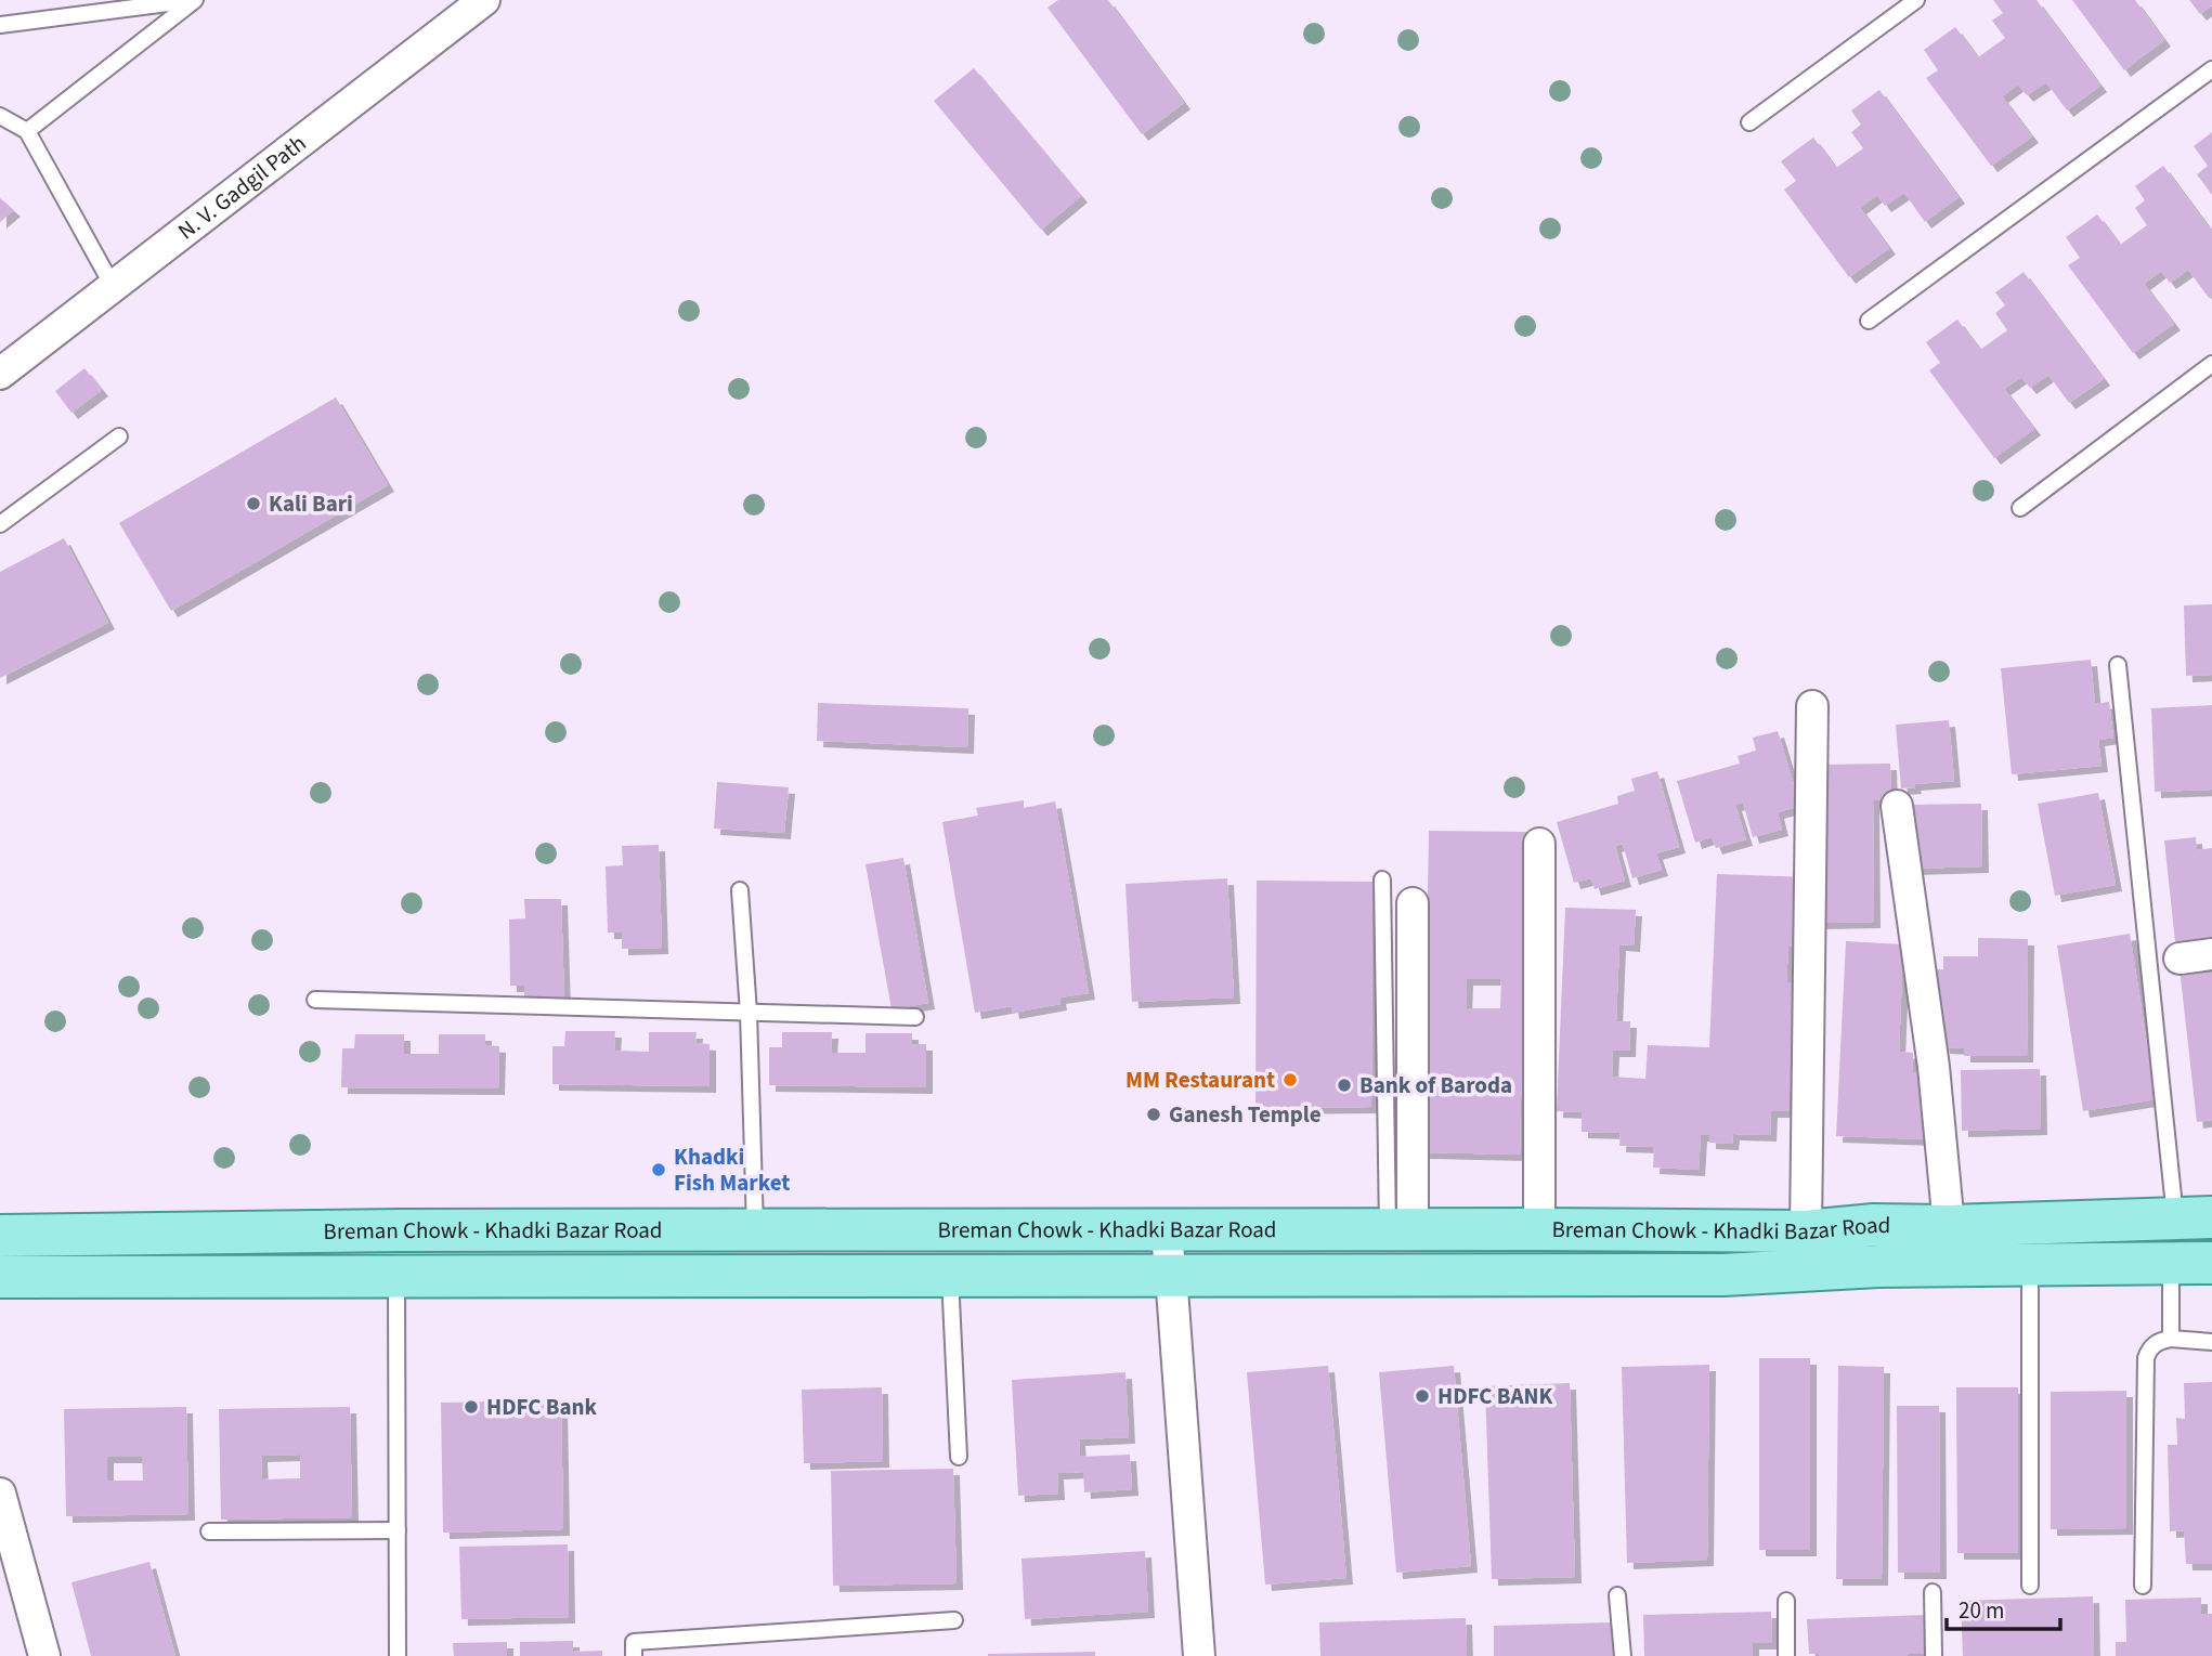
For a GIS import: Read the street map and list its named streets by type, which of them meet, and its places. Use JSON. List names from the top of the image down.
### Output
{
  "streets": {
    "main road": ["Breman Chowk - Khadki Bazar Road"],
    "street": ["N. V. Gadgil Path"]
  },
  "places": [
    "Kali Bari",
    "MM Restaurant",
    "Bank of Baroda",
    "Ganesh Temple",
    "Khadki Fish Market",
    "HDFC BANK",
    "HDFC Bank"
  ],
  "scale_bar": "20 m"
}
